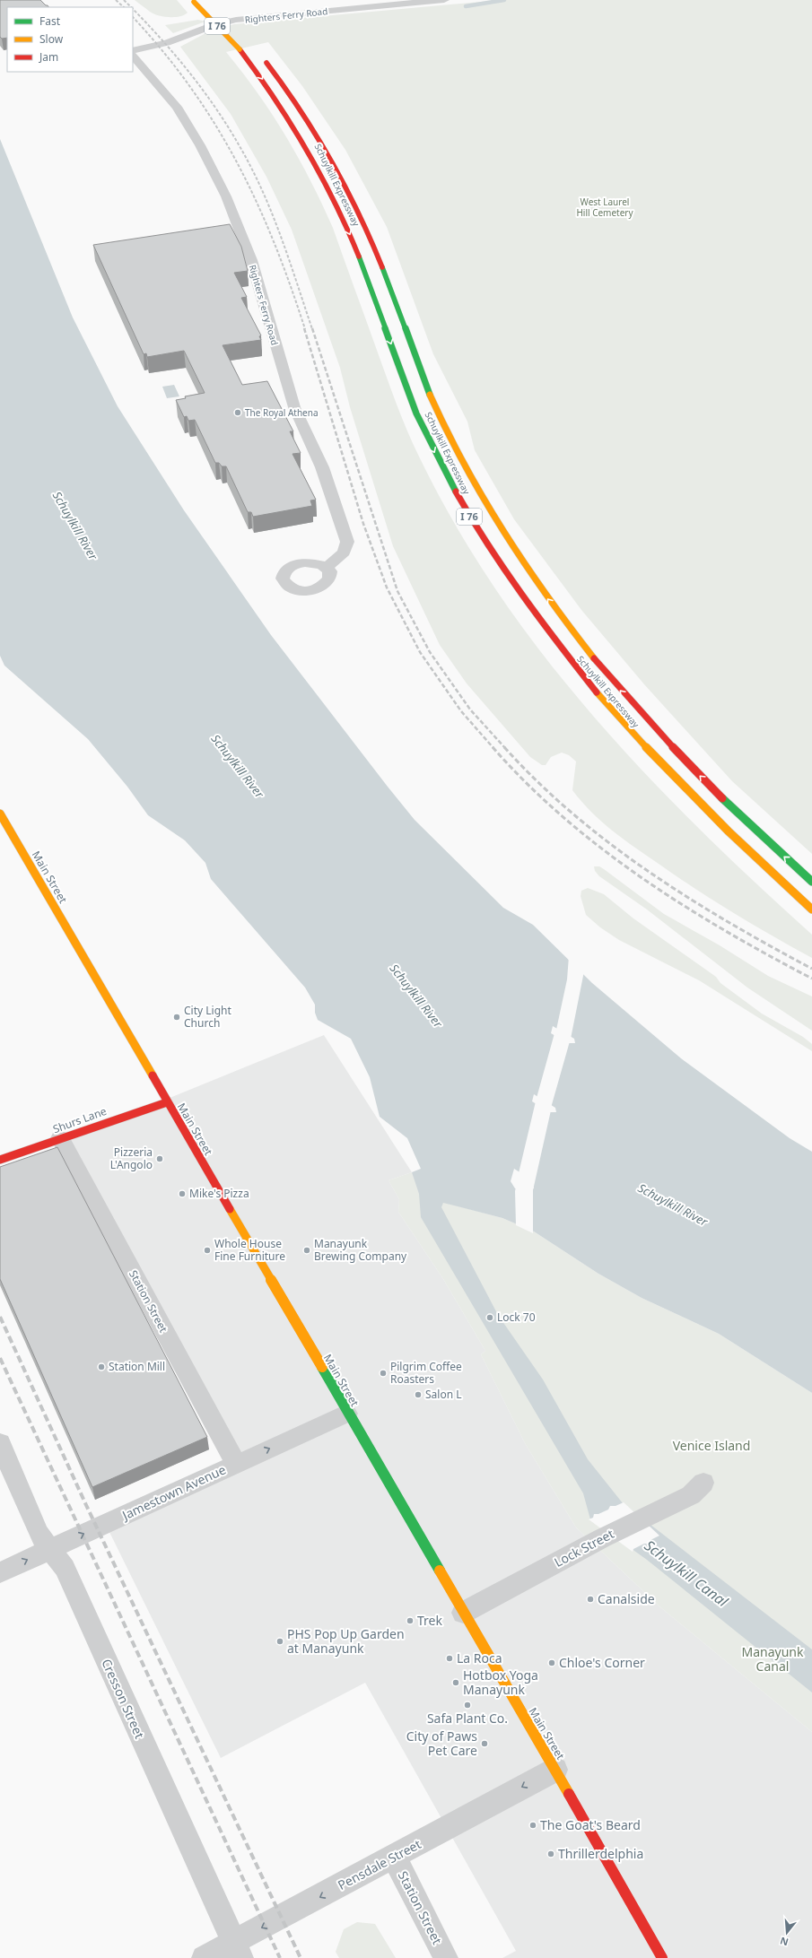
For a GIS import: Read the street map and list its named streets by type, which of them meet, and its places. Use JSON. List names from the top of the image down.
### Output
{
  "streets": {
    "main road": [
      "I 76",
      "Schuylkill Expressway",
      "Main Street",
      "Shurs Lane"
    ],
    "street": [
      "Righters Ferry Road",
      "Station Street",
      "Jamestown Avenue",
      "Lock Street",
      "Cresson Street",
      "Pensdale Street"
    ]
  },
  "crossings": [
    ["Main Street", "Shurs Lane"],
    ["Main Street", "Jamestown Avenue"],
    ["Main Street", "Lock Street"],
    ["Main Street", "Pensdale Street"],
    ["Shurs Lane", "Station Street"],
    ["Station Street", "Jamestown Avenue"],
    ["Station Street", "Pensdale Street"],
    ["Jamestown Avenue", "Cresson Street"],
    ["Cresson Street", "Pensdale Street"]
  ],
  "one_way": ["Jamestown Avenue", "Pensdale Street"],
  "water": ["Schuylkill River", "Schuylkill Canal"],
  "parks": ["West Laurel Hill Cemetery", "Venice Island", "Manayunk Canal"],
  "places": [
    "The Royal Athena",
    "City Light Church",
    "Pizzeria L'Angolo",
    "Mike's Pizza",
    "Whole House Fine Furniture",
    "Manayunk Brewing Company",
    "Lock 70",
    "Station Mill",
    "Pilgrim Coffee Roasters",
    "Salon L",
    "Canalside",
    "Trek",
    "PHS Pop Up Garden at Manayunk",
    "La Roca",
    "Chloe's Corner",
    "Hotbox Yoga Manayunk",
    "Safa Plant Co.",
    "City of Paws Pet Care",
    "The Goat's Beard",
    "Thrillerdelphia"
  ],
  "legend": ["Fast", "Slow", "Jam"],
  "north": "bottom"
}
